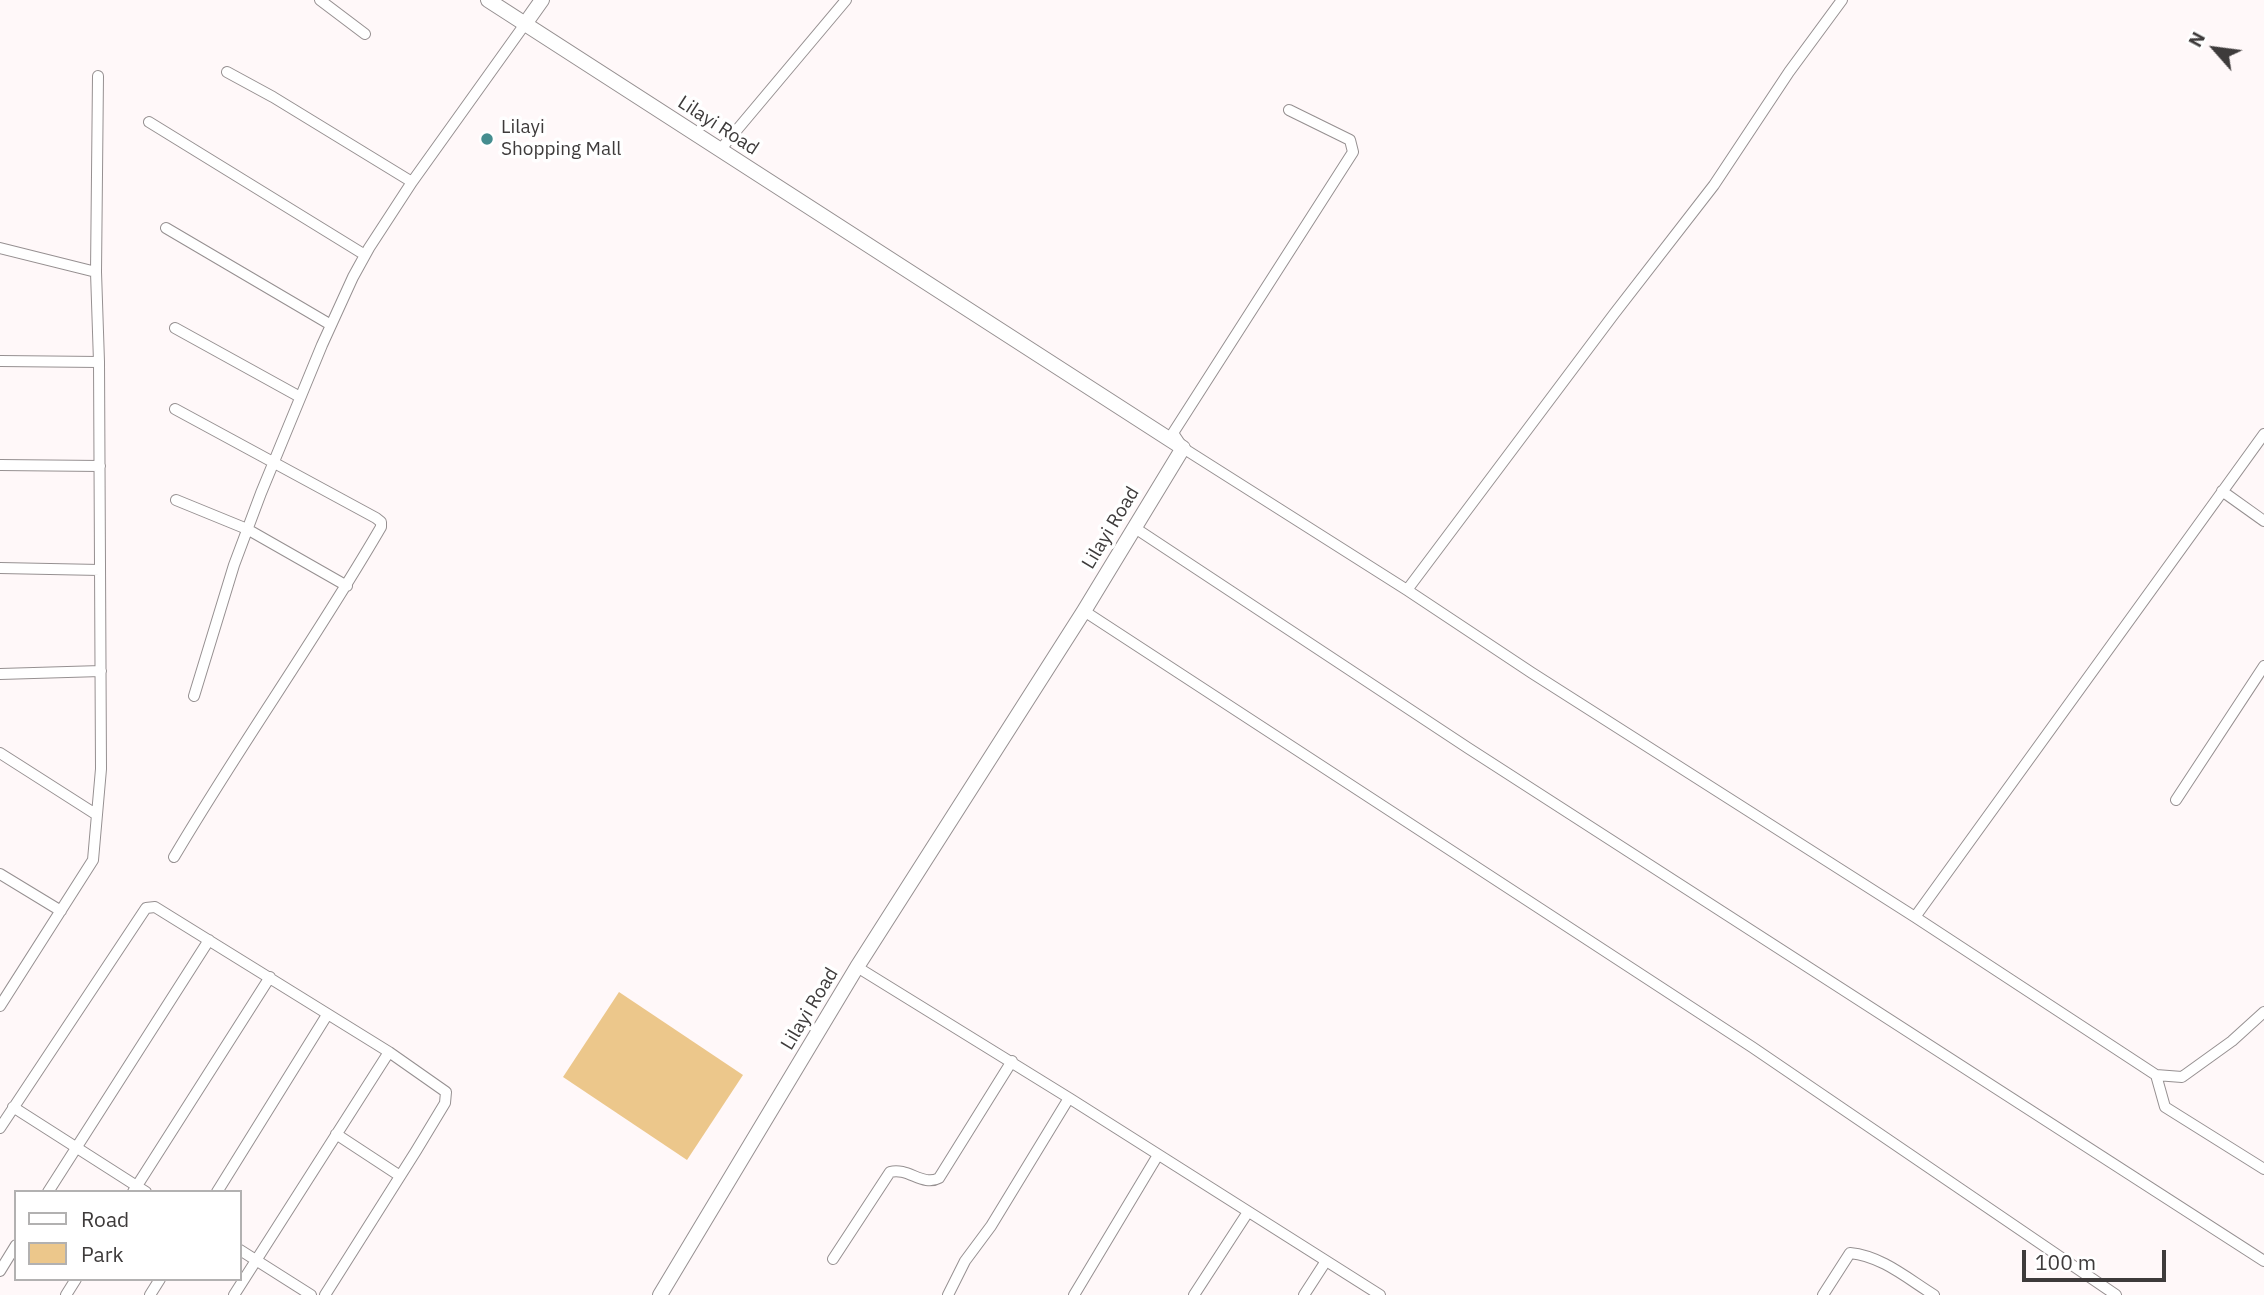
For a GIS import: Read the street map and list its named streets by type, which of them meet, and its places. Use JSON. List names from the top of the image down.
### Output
{
  "streets": {
    "street": ["Lilayi Road"]
  },
  "places": ["Lilayi Shopping Mall"],
  "legend": ["Road", "Park"],
  "scale_bar": "100 m",
  "north": "top left"
}
